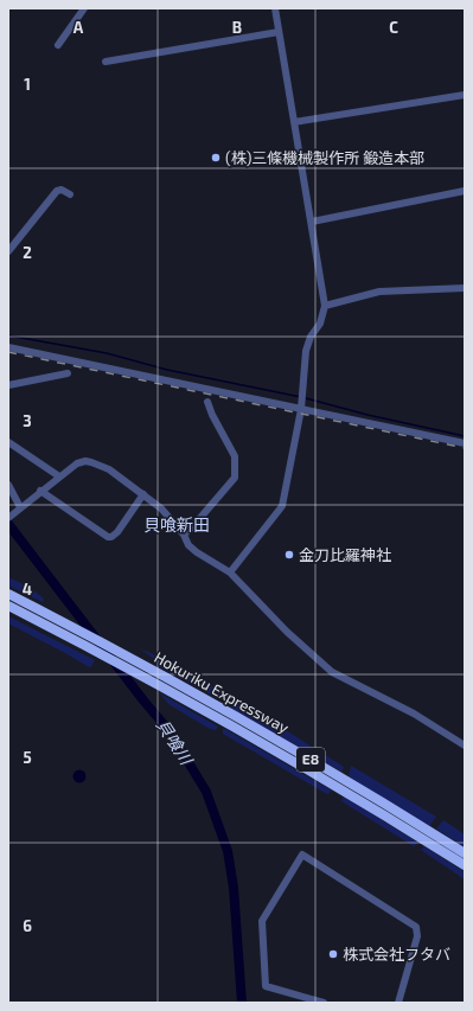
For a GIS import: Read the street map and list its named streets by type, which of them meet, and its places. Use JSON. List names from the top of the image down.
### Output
{
  "streets": {
    "highway": ["Hokuriku Expressway", "E8"]
  },
  "districts": ["貝喰新田"],
  "water": ["貝喰川"],
  "places": ["(株)三條機械製作所 鍛造本部", "金刀比羅神社", "株式会社フタバ"],
  "grid": {
    "columns": ["A", "B", "C"],
    "rows": [
      "1",
      "2",
      "3",
      "4",
      "5",
      "6"
    ]
  }
}
